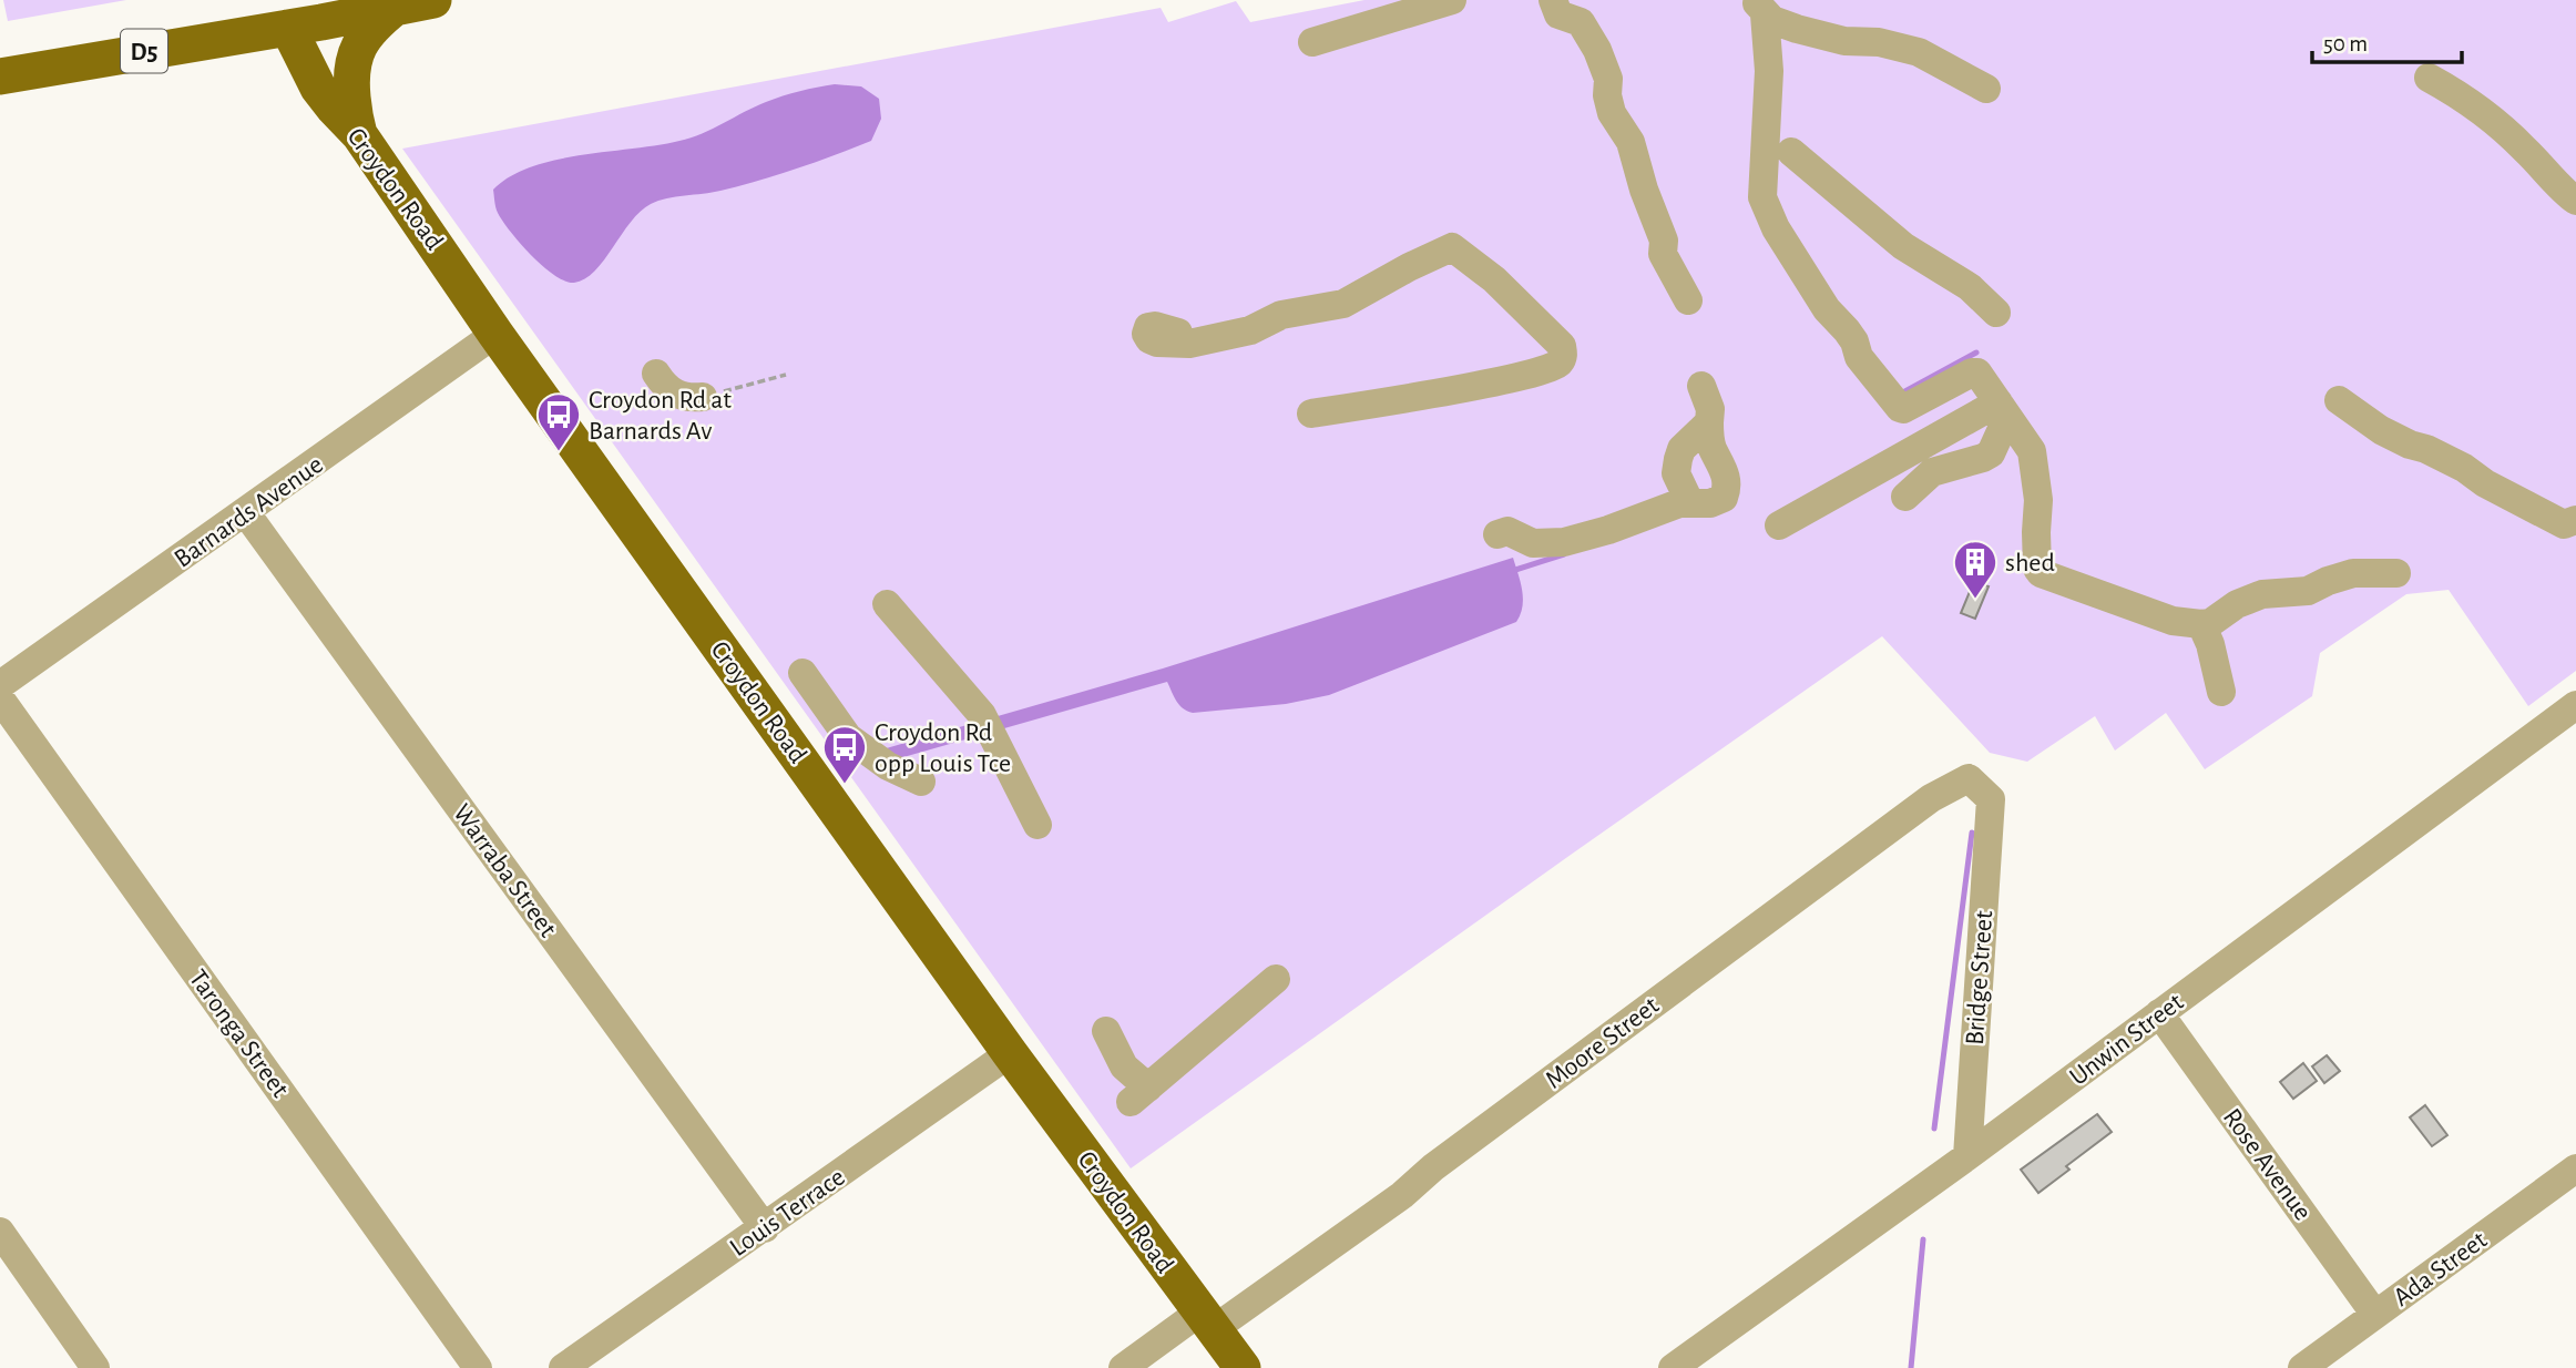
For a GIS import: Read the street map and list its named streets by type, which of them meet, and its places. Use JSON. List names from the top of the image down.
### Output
{
  "streets": {
    "main road": ["D5", "Croydon Road"],
    "street": [
      "Barnards Avenue",
      "Warraba Street",
      "Bridge Street",
      "Taronga Street",
      "Unwin Street",
      "Moore Street",
      "Rose Avenue",
      "Louis Terrace",
      "Ada Street"
    ]
  },
  "crossings": [
    ["D5", "Croydon Road"],
    ["Croydon Road", "Barnards Avenue"],
    ["Croydon Road", "Moore Street"],
    ["Croydon Road", "Louis Terrace"],
    ["Barnards Avenue", "Warraba Street"],
    ["Warraba Street", "Louis Terrace"],
    ["Bridge Street", "Unwin Street"],
    ["Bridge Street", "Moore Street"],
    ["Unwin Street", "Rose Avenue"],
    ["Rose Avenue", "Ada Street"]
  ],
  "places": {
    "bus stop": ["Croydon Rd at Barnards Av", "Croydon Rd opp Louis Tce"],
    "building": ["shed"]
  },
  "scale_bar": "50 m"
}
